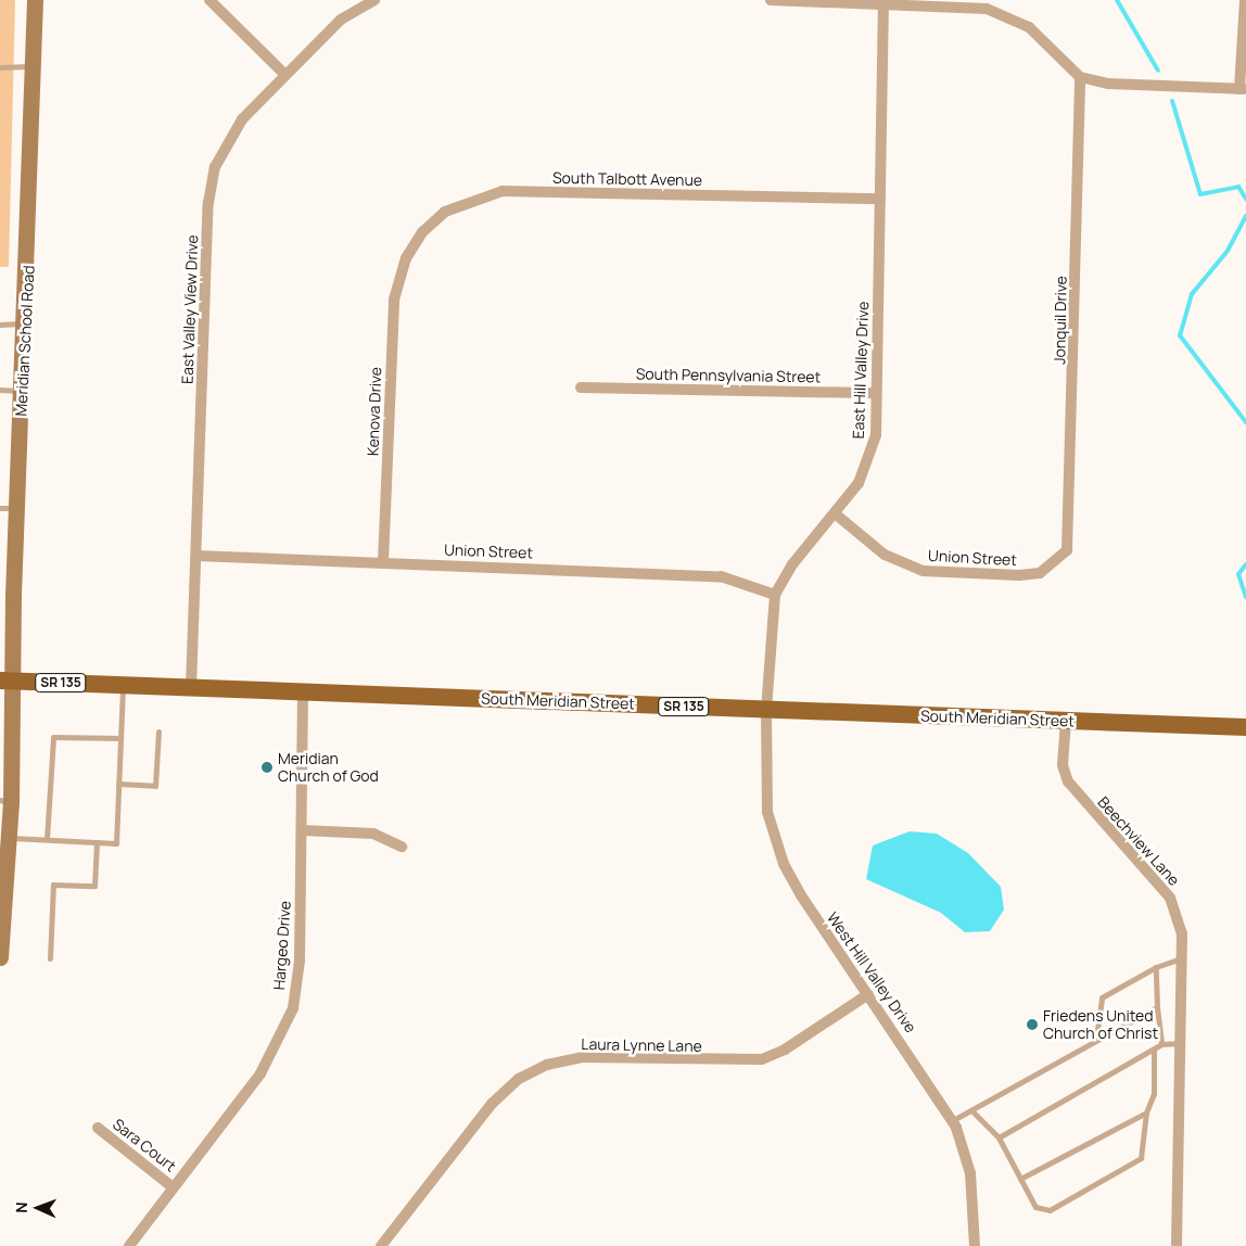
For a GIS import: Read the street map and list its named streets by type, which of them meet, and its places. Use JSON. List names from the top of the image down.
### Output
{
  "streets": {
    "main road": ["Meridian School Road", "SR 135", "South Meridian Street"],
    "street": [
      "South Talbott Avenue",
      "East Valley View Drive",
      "Jonquil Drive",
      "East Hill Valley Drive",
      "South Pennsylvania Street",
      "Kenova Drive",
      "Union Street",
      "Beechview Lane",
      "Hargeo Drive",
      "West Hill Valley Drive",
      "Laura Lynne Lane",
      "Sara Court"
    ]
  },
  "crossings": [
    ["South Talbott Avenue", "East Hill Valley Drive"],
    ["South Talbott Avenue", "Kenova Drive"],
    ["East Valley View Drive", "Union Street"],
    ["East Valley View Drive", "South Meridian Street"],
    ["Jonquil Drive", "Union Street"],
    ["Meridian School Road", "South Meridian Street"],
    ["East Hill Valley Drive", "South Pennsylvania Street"],
    ["East Hill Valley Drive", "Union Street"],
    ["East Hill Valley Drive", "South Meridian Street"],
    ["East Hill Valley Drive", "West Hill Valley Drive"],
    ["Kenova Drive", "Union Street"],
    ["South Meridian Street", "Beechview Lane"],
    ["South Meridian Street", "Hargeo Drive"],
    ["South Meridian Street", "West Hill Valley Drive"],
    ["Hargeo Drive", "Sara Court"],
    ["West Hill Valley Drive", "Laura Lynne Lane"]
  ],
  "places": ["Meridian Church of God", "Friedens United Church of Christ"],
  "north": "left"
}
